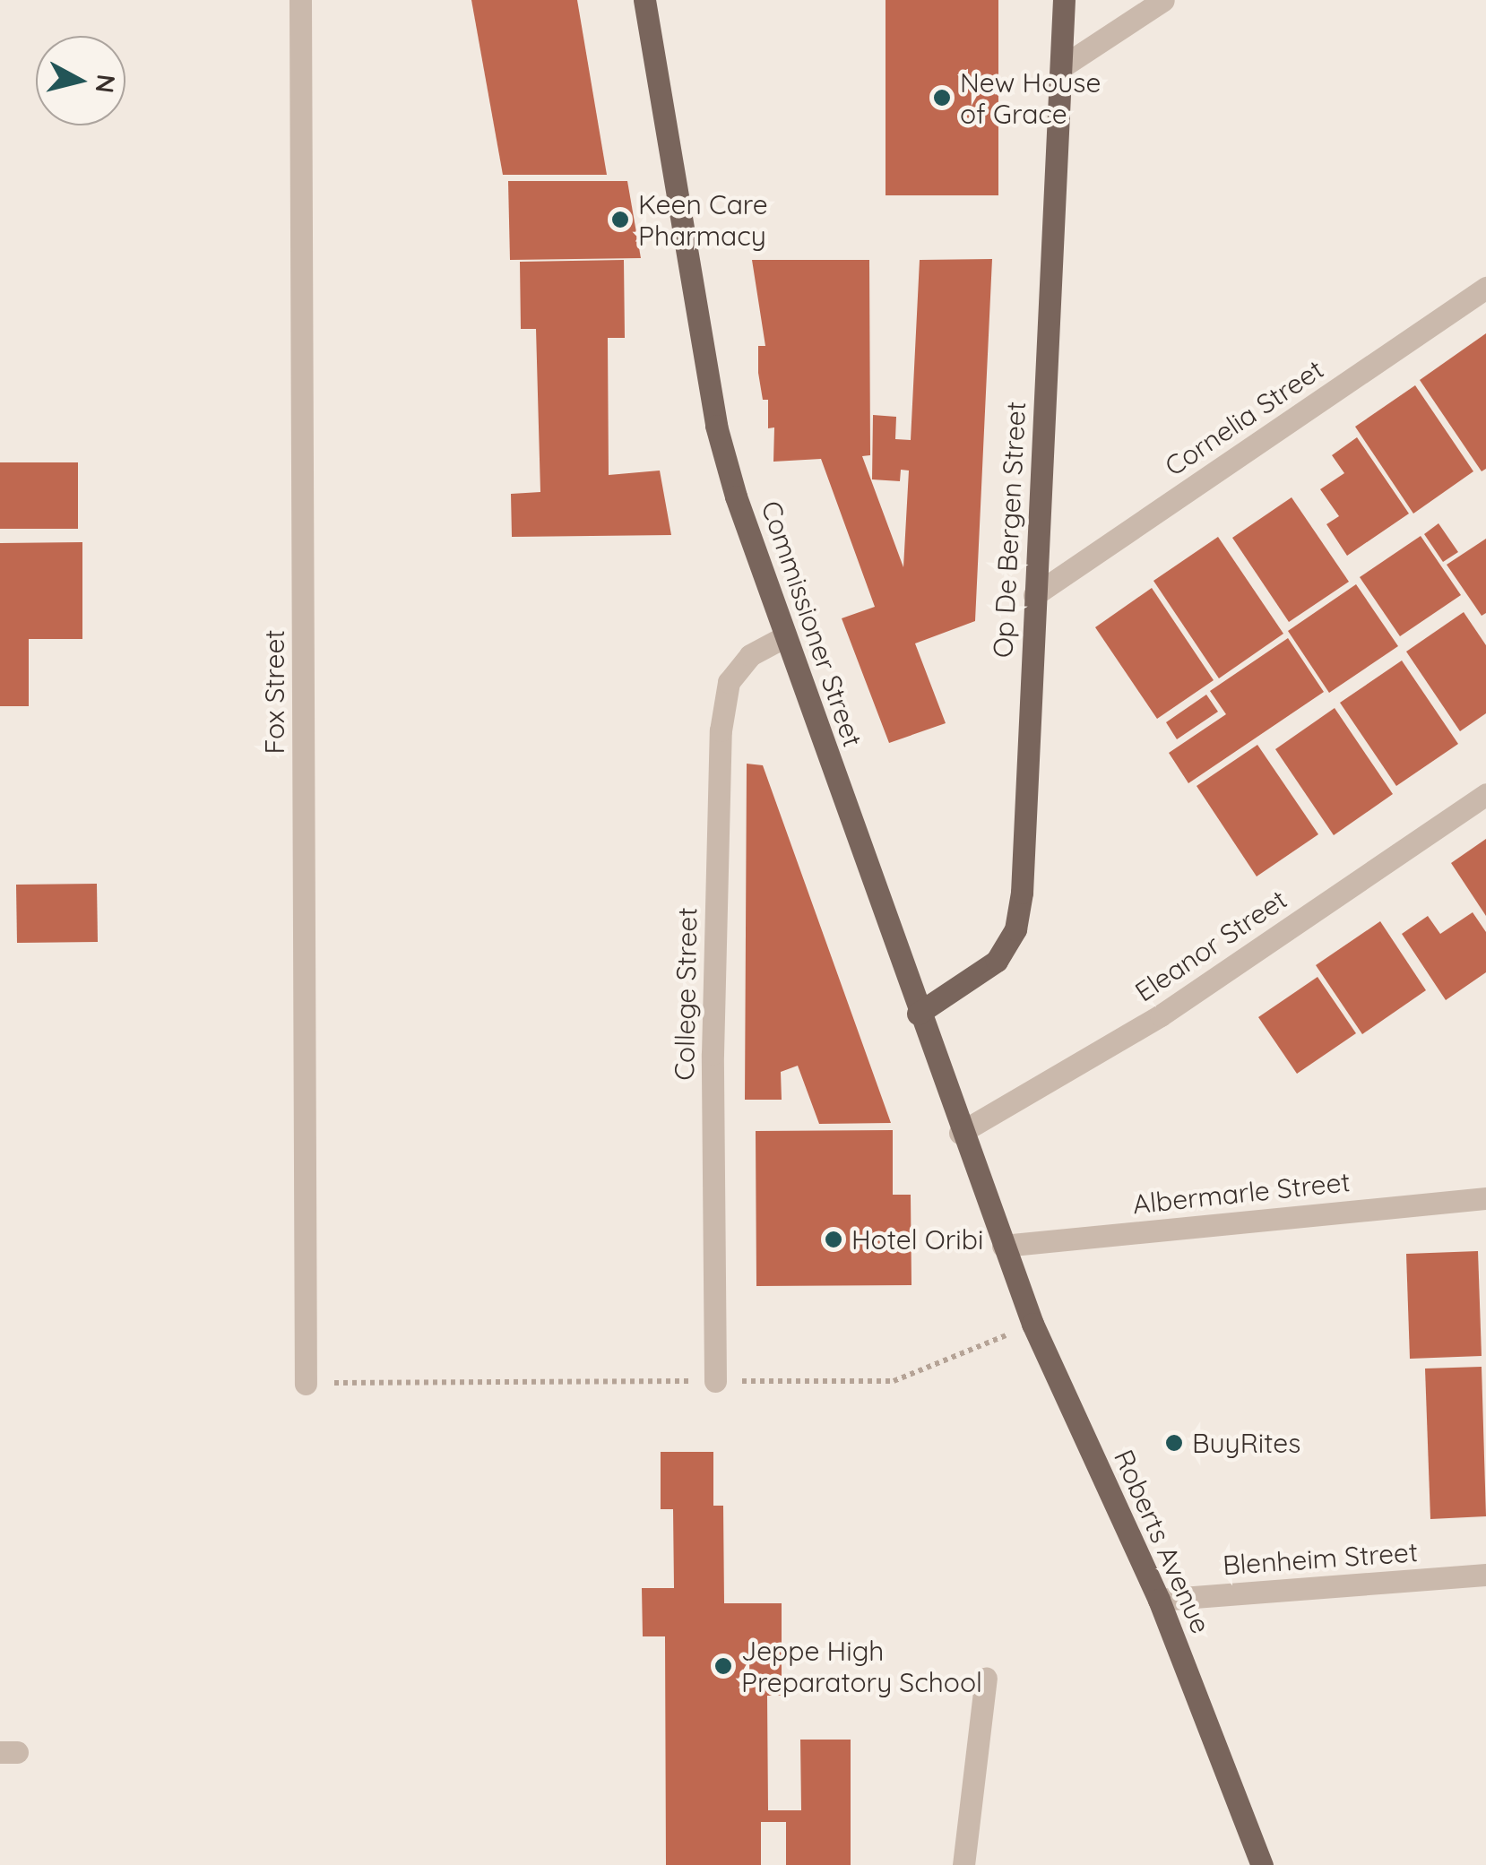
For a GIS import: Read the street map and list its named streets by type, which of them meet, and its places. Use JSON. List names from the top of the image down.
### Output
{
  "streets": {
    "main road": ["Op De Bergen Street", "Commissioner Street", "Roberts Avenue"],
    "street": [
      "Cornelia Street",
      "Fox Street",
      "Eleanor Street",
      "College Street",
      "Albermarle Street",
      "Blenheim Street"
    ]
  },
  "crossings": [
    ["Cornelia Street", "Op De Bergen Street"],
    ["Op De Bergen Street", "Commissioner Street"],
    ["Commissioner Street", "Eleanor Street"],
    ["Commissioner Street", "College Street"],
    ["Commissioner Street", "Albermarle Street"],
    ["Commissioner Street", "Roberts Avenue"],
    ["Albermarle Street", "Roberts Avenue"],
    ["Roberts Avenue", "Blenheim Street"]
  ],
  "places": [
    "New House of Grace",
    "Keen Care Pharmacy",
    "Hotel Oribi",
    "BuyRites",
    "Jeppe High Preparatory School"
  ],
  "north": "right"
}
